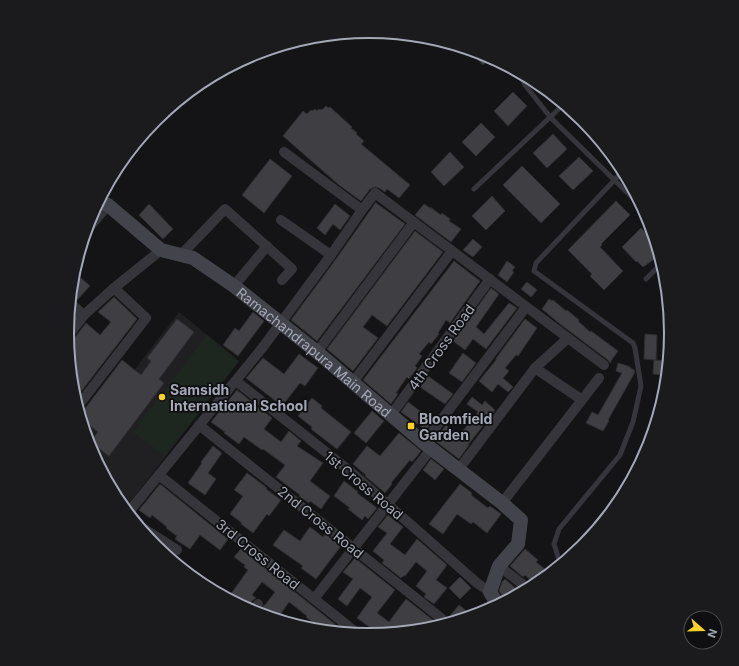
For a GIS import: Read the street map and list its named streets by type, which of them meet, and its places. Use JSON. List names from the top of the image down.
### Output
{
  "streets": {
    "street": [
      "4th Cross Road",
      "Ramachandrapura Main Road",
      "1st Cross Road",
      "2nd Cross Road",
      "3rd Cross Road"
    ]
  },
  "crossings": [
    ["4th Cross Road", "Ramachandrapura Main Road"],
    ["Ramachandrapura Main Road", "1st Cross Road"]
  ],
  "places": {
    "other": ["Samsidh International School"],
    "transit": ["Bloomfield Garden"]
  },
  "north": "right"
}
